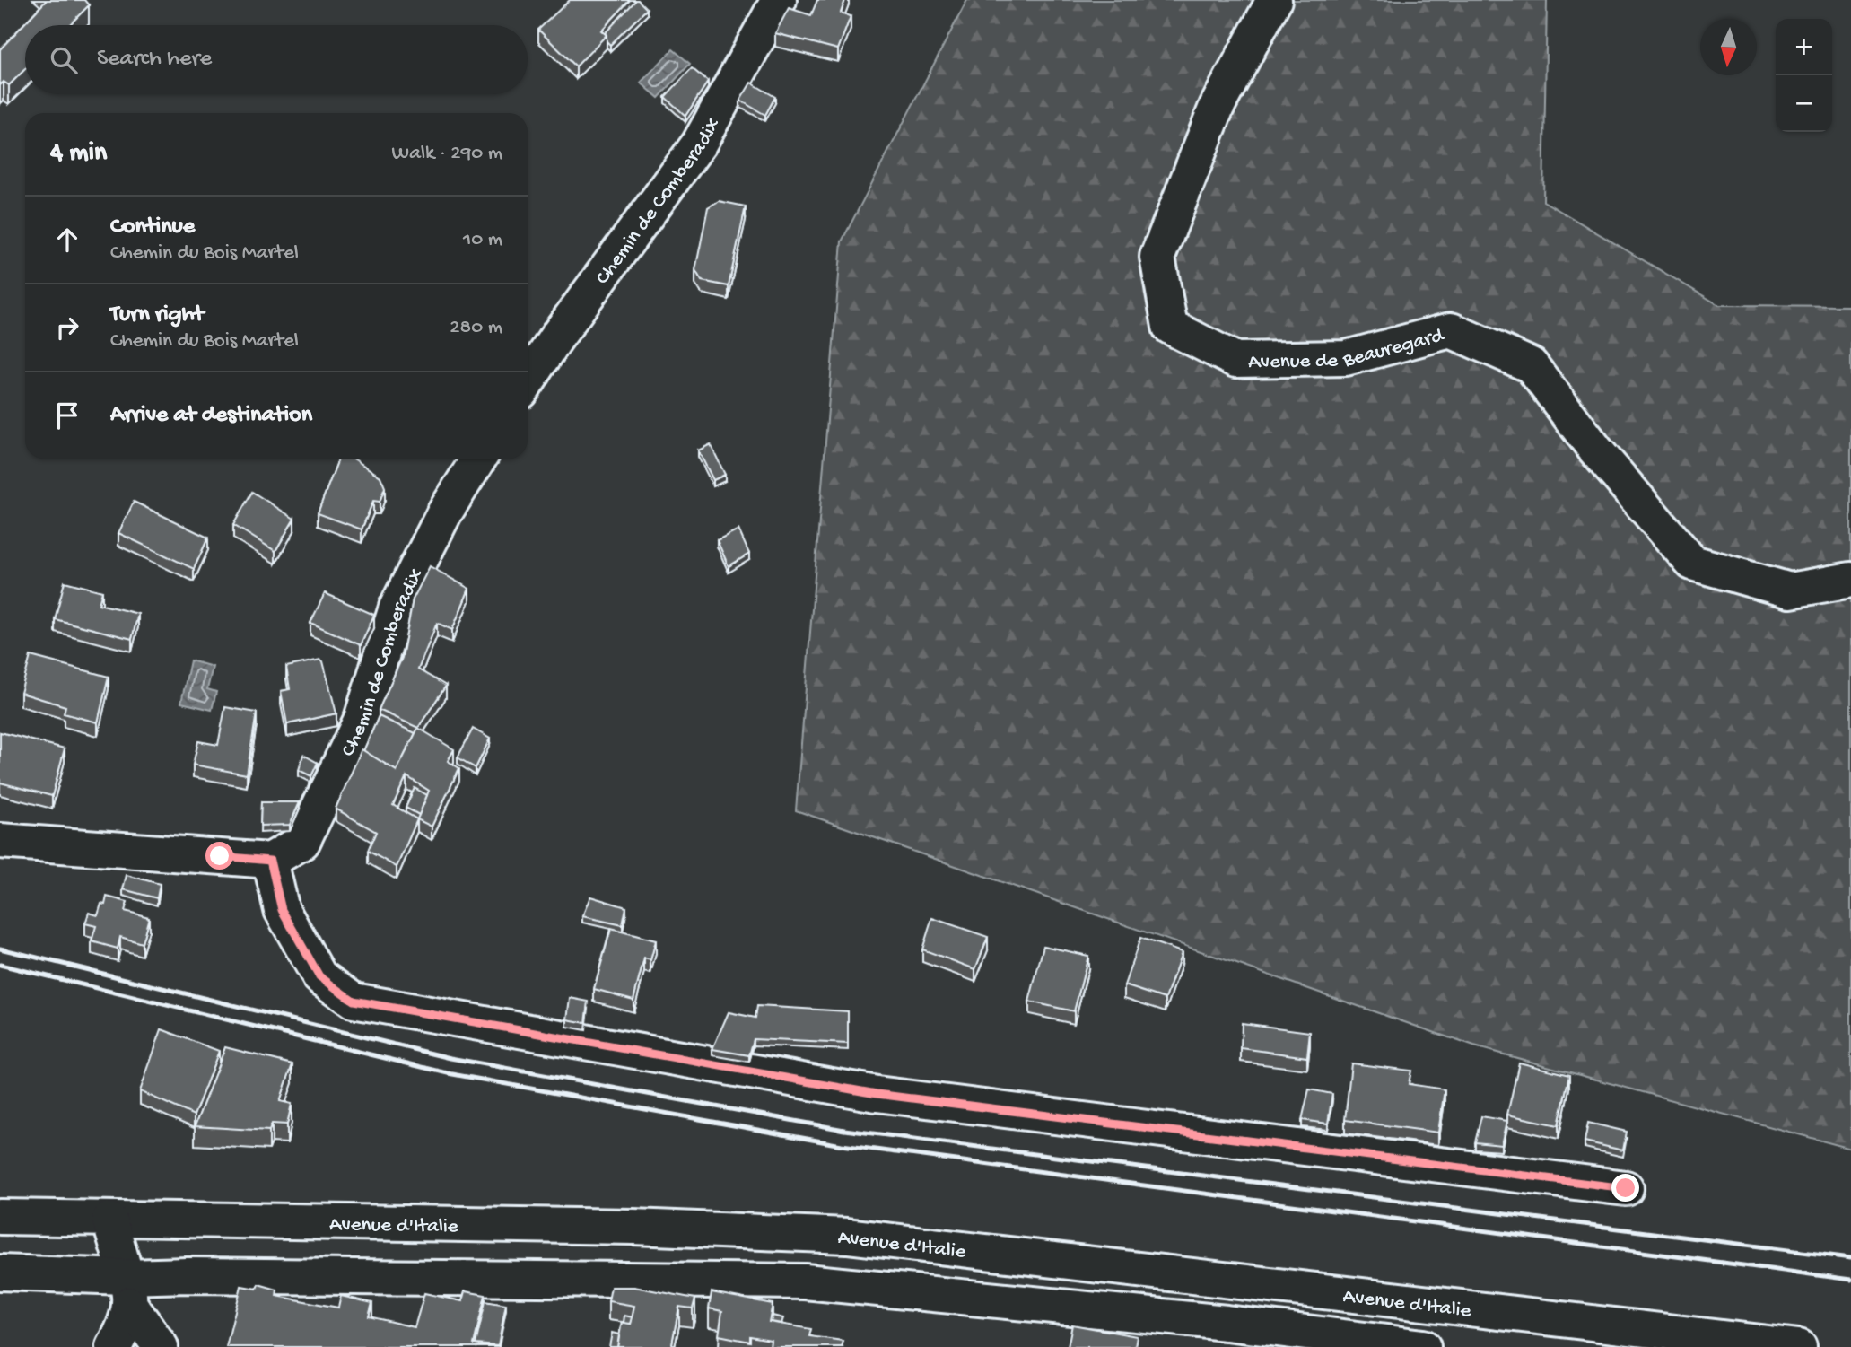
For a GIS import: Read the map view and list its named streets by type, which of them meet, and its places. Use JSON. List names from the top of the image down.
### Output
{
  "streets": {
    "street": ["Chemin de Comberadix", "Avenue de Beauregard", "Avenue d'Italie"]
  },
  "north": "bottom",
  "page": {
    "map_buttons": ["+", "−"],
    "search": "Search here",
    "heading": ["4 min", "Walk · 290 m"],
    "list": [
      ["Continue", "Chemin du Bois Martel", "10 m"],
      ["Turn right", "Chemin du Bois Martel", "280 m"],
      "Arrive at destination"
    ]
  }
}
